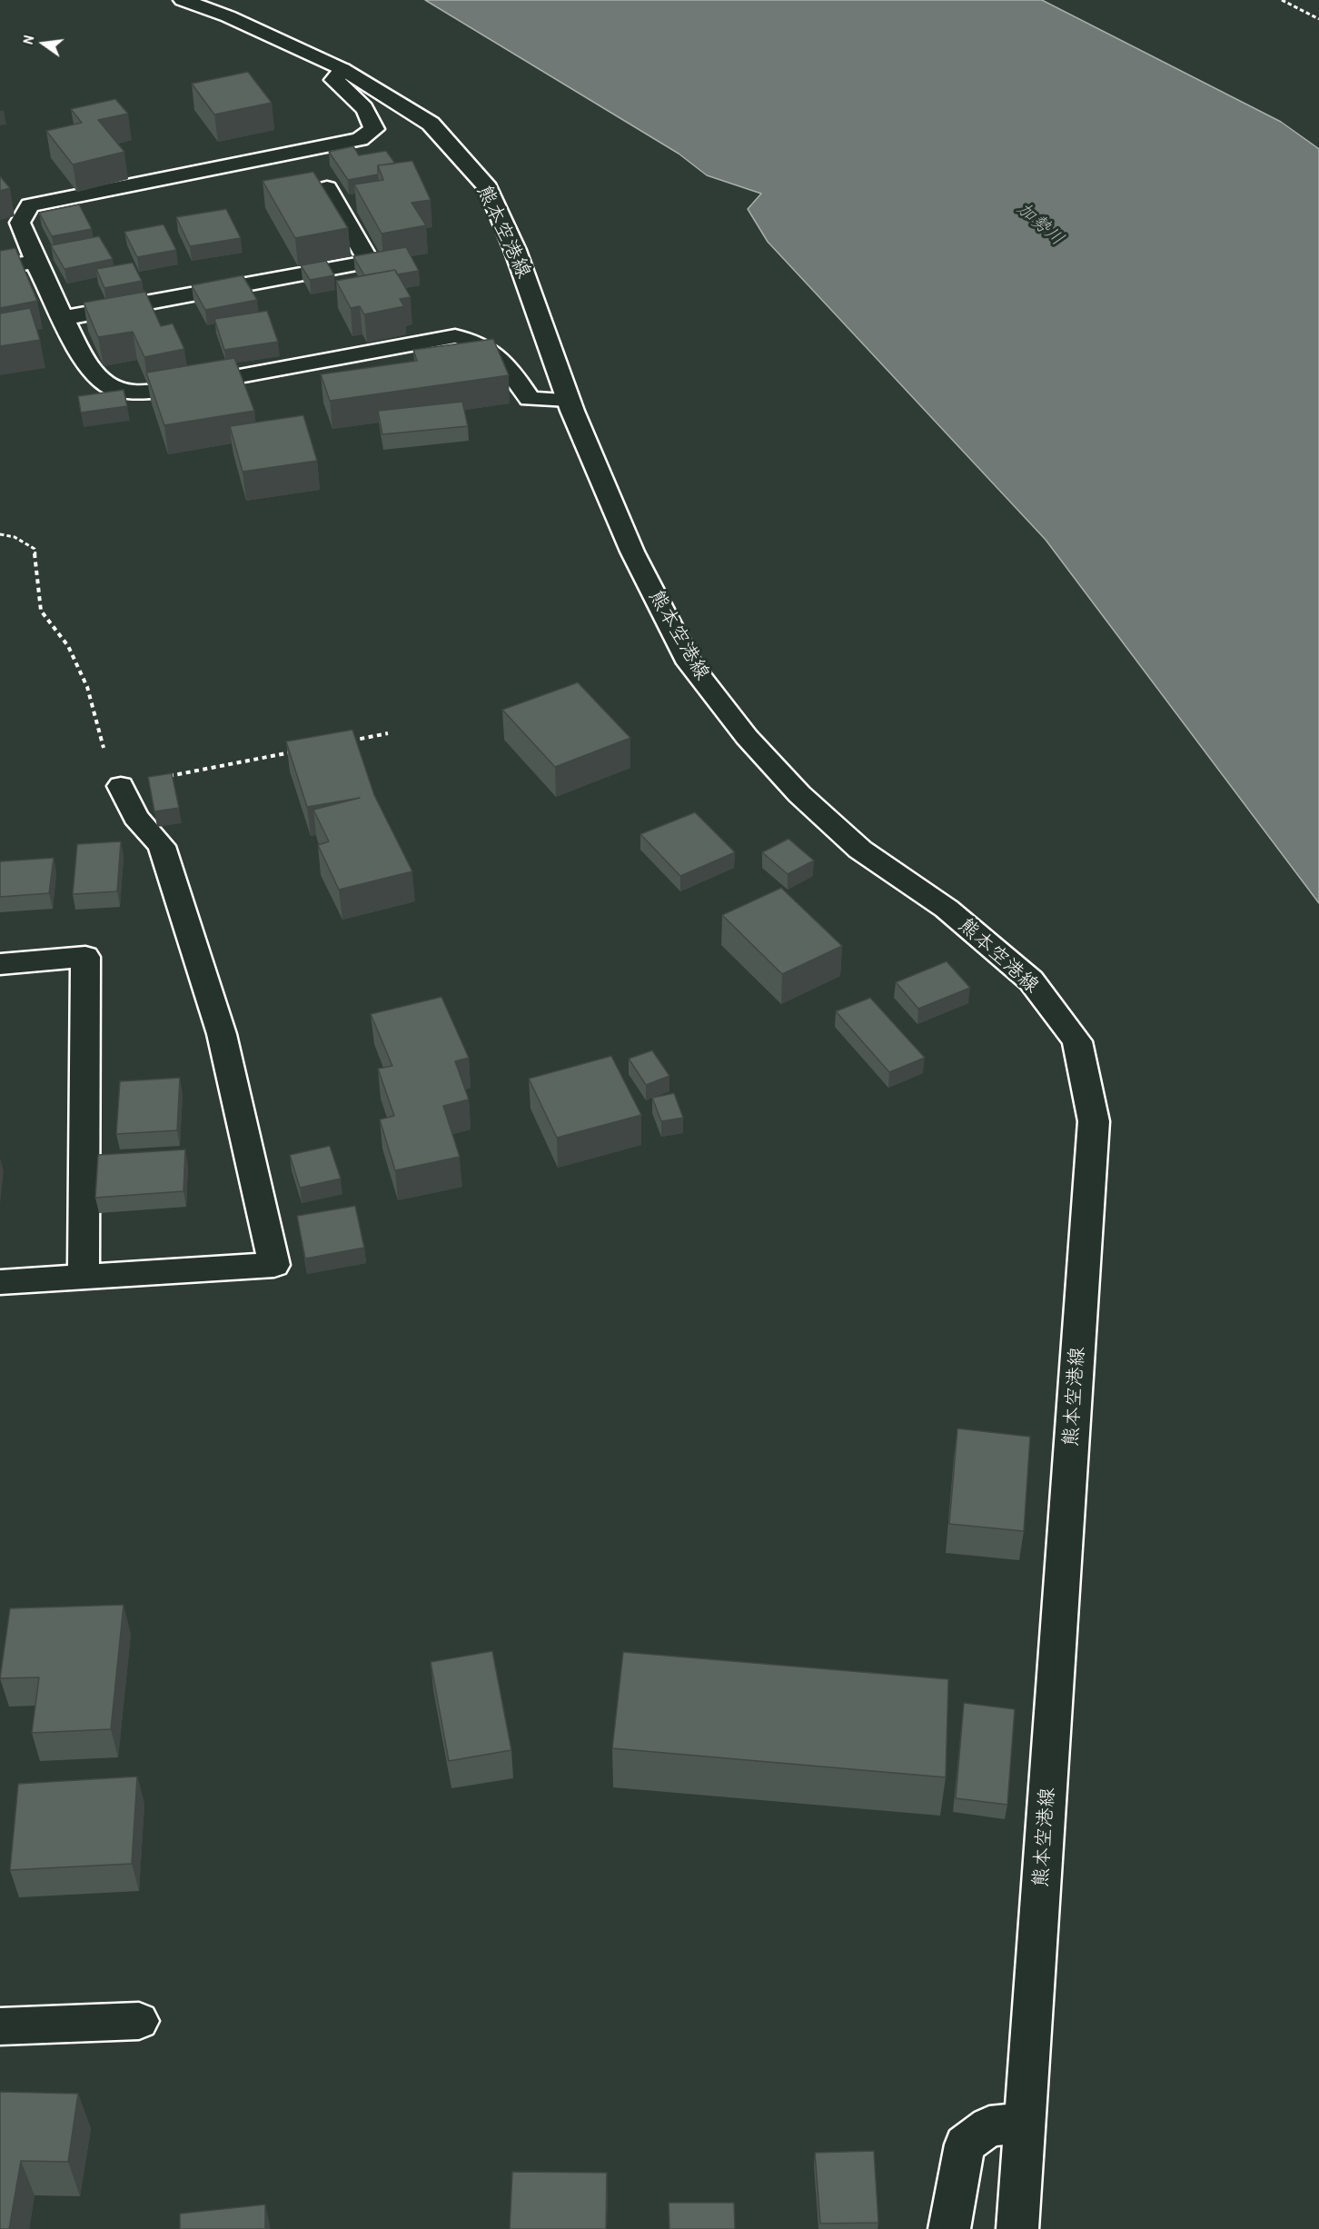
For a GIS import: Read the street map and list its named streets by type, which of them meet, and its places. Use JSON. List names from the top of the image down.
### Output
{
  "streets": {
    "street": ["熊本空港線"]
  },
  "water": ["加勢川"],
  "north": "left"
}
